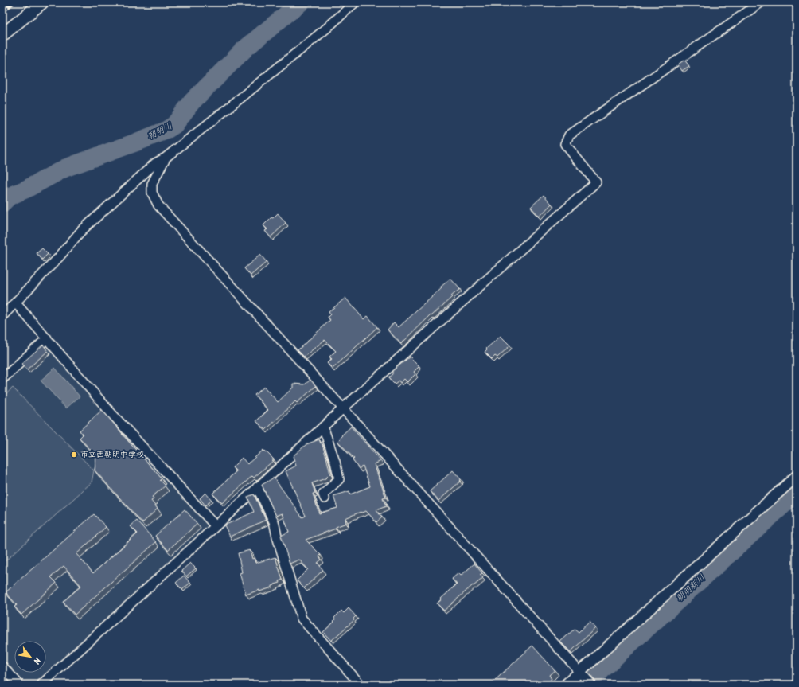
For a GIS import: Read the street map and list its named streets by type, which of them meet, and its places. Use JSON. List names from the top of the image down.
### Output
{
  "water": ["朝明川", "朝明新川"],
  "places": ["市立西朝明中学校"],
  "north": "bottom right"
}
